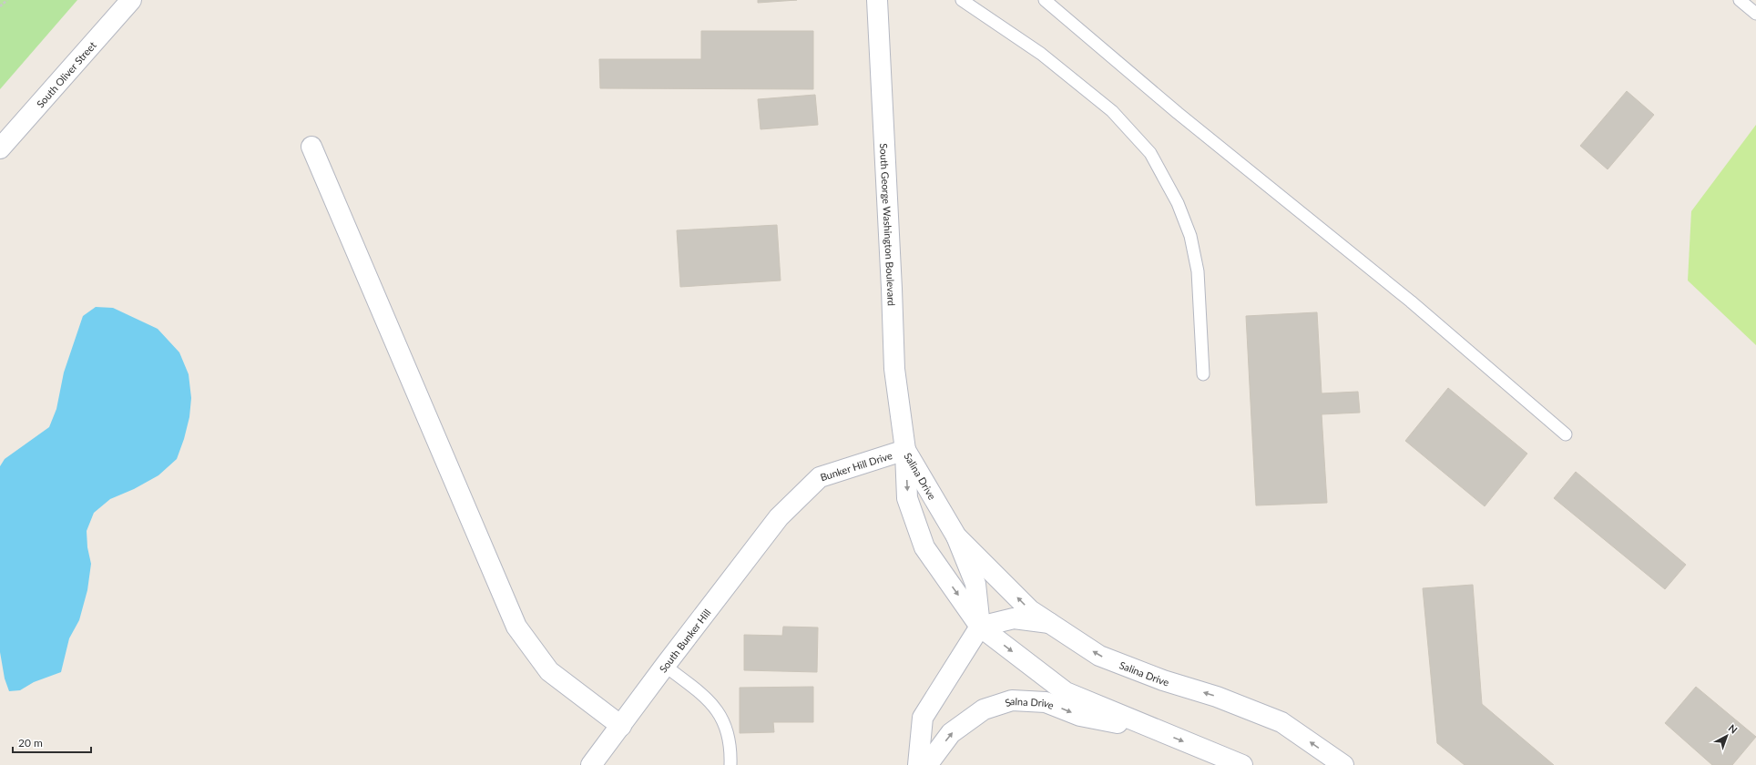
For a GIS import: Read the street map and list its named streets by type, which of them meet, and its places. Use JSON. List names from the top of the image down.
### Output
{
  "streets": {
    "street": [
      "South Oliver Street",
      "South George Washington Boulevard",
      "Bunker Hill Drive",
      "Salina Drive",
      "South Bunker Hill",
      "Salna Drive"
    ]
  },
  "crossings": [
    ["South George Washington Boulevard", "Bunker Hill Drive"],
    ["South George Washington Boulevard", "Salina Drive"],
    ["Bunker Hill Drive", "Salina Drive"],
    ["Bunker Hill Drive", "South Bunker Hill"],
    ["Salina Drive", "Salna Drive"]
  ],
  "one_way": ["Salna Drive"],
  "scale_bar": "20 m",
  "north": "top right"
}
